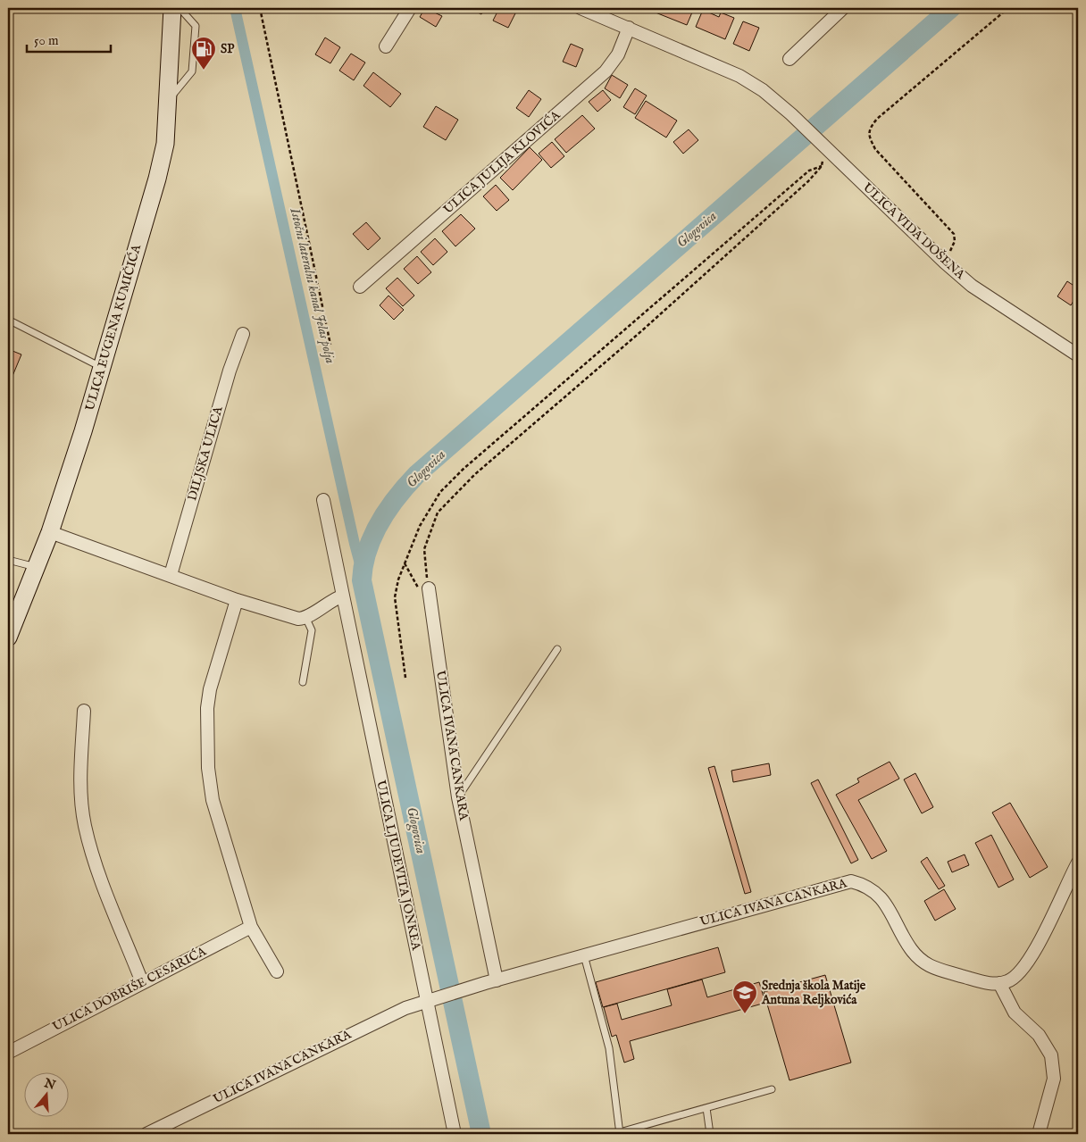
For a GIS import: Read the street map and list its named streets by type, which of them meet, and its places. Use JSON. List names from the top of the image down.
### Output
{
  "streets": {
    "main road": ["ULICA EUGENA KUMIČIĆA"],
    "street": [
      "ULICA JULIJA KLOVIĆA",
      "ULICA VIDA DOŠENA",
      "DILJSKA ULICA",
      "ULICA IVANA CANKARA",
      "ULICA LJUDEVITA JONKEA",
      "ULICA DOBRIŠE CESARIĆA"
    ]
  },
  "crossings": [
    ["ULICA JULIJA KLOVIĆA", "ULICA VIDA DOŠENA"],
    ["ULICA IVANA CANKARA", "ULICA LJUDEVITA JONKEA"]
  ],
  "water": ["Glogovica", "Istočni lateralni kanal Jelas polja"],
  "places": {
    "fuel station": ["SP"],
    "school or university": ["Srednja škola Matije Antuna Reljkovića"]
  },
  "scale_bar": "50 m",
  "north": "top"
}
